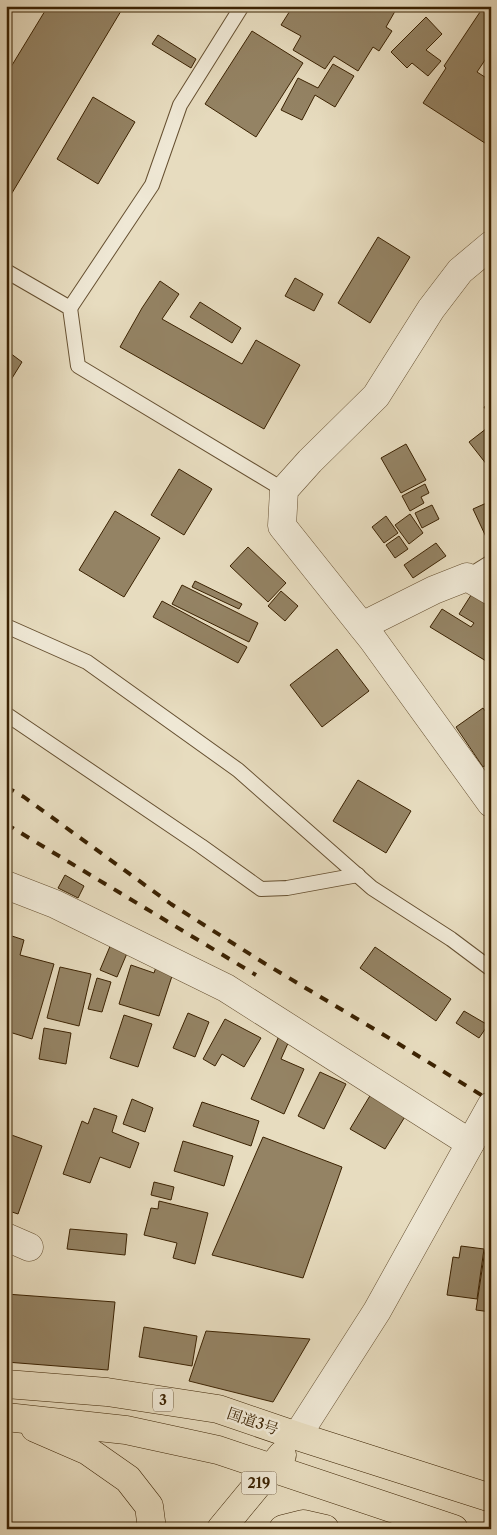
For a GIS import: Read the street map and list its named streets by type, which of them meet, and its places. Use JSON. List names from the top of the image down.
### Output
{
  "streets": {
    "highway": ["3", "国道3号", "219"]
  },
  "crossings": [
    ["国道3号", "219"]
  ]
}
